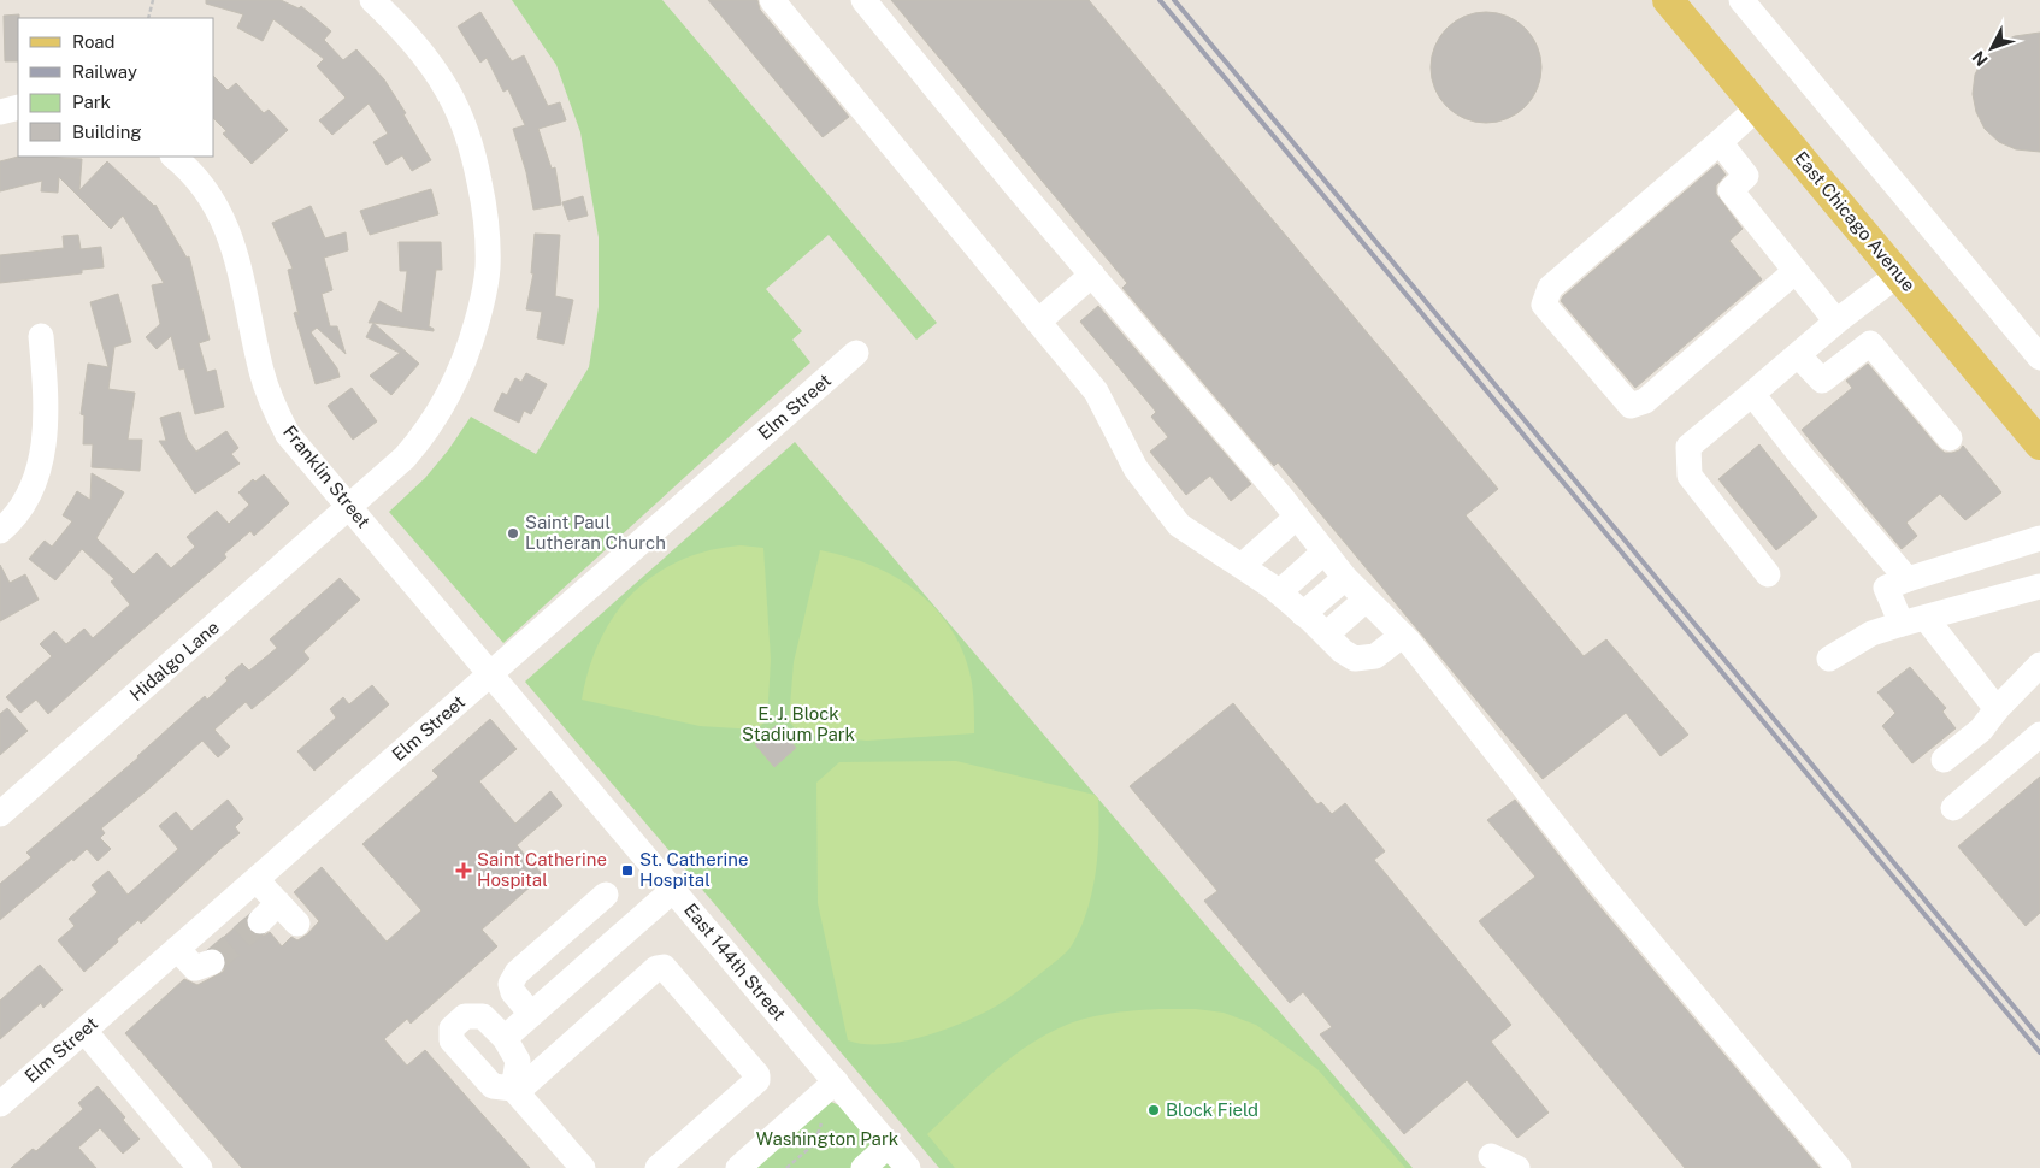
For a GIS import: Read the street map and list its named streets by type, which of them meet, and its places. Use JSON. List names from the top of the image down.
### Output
{
  "streets": {
    "main road": ["East Chicago Avenue"],
    "street": [
      "Elm Street",
      "Franklin Street",
      "Hidalgo Lane",
      "East 144th Street"
    ]
  },
  "crossings": [
    ["Elm Street", "Franklin Street"],
    ["Elm Street", "East 144th Street"],
    ["Franklin Street", "Hidalgo Lane"],
    ["Franklin Street", "East 144th Street"]
  ],
  "parks": ["E. J. Block Stadium Park", "Washington Park"],
  "places": {
    "other": ["Saint Paul Lutheran Church", "Block Field"],
    "health": ["Saint Catherine Hospital"],
    "transit": ["St. Catherine Hospital"]
  },
  "legend": [
    "Road",
    "Railway",
    "Park",
    "Building"
  ],
  "north": "bottom left"
}
